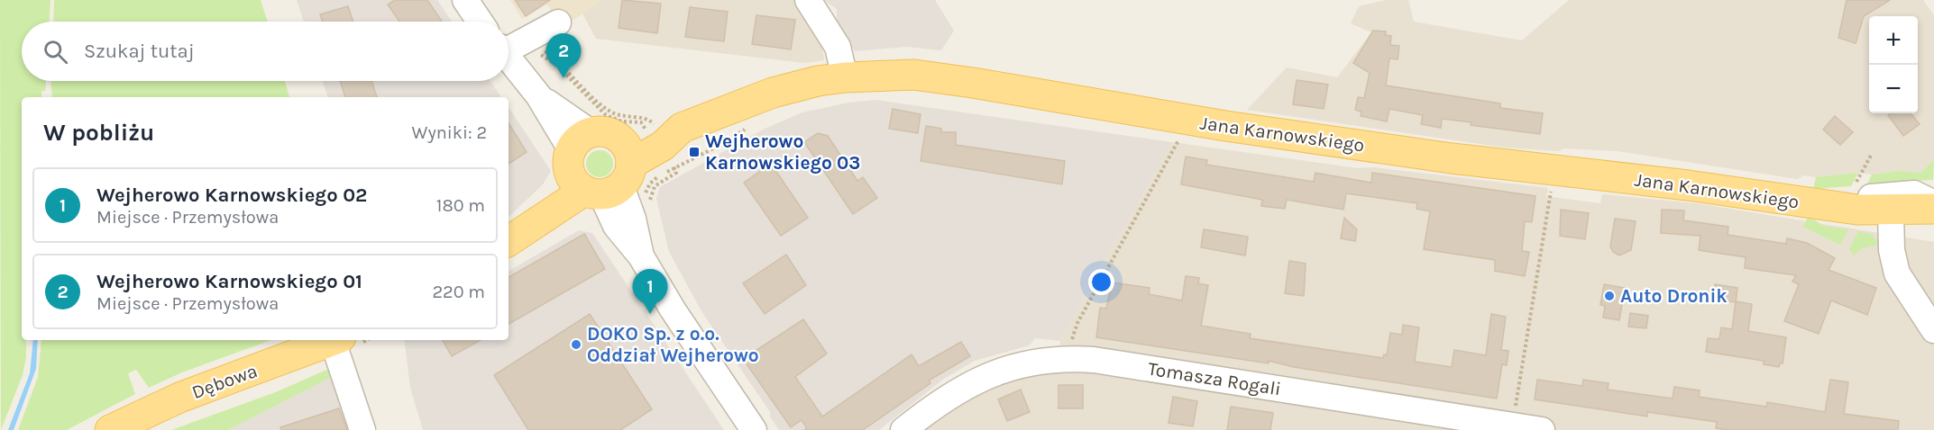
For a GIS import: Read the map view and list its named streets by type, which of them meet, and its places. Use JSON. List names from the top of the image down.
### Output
{
  "streets": {
    "main road": ["Jana Karnowskiego", "Dębowa"],
    "street": ["Tomasza Rogali"]
  },
  "places": {
    "transit": ["Wejherowo Karnowskiego 03"],
    "other": ["Auto Dronik", "DOKO Sp. z o.o. Oddział Wejherowo"]
  },
  "page": {
    "map_buttons": ["+", "−"],
    "search": "Szukaj tutaj",
    "pins": ["2", "1"],
    "heading": ["W pobliżu", "Wyniki: 2"],
    "list": [
      {
        "mark": "1",
        "name": "Wejherowo Karnowskiego 02",
        "note": "Miejsce · Przemysłowa",
        "value": "180 m"
      },
      {
        "mark": "2",
        "name": "Wejherowo Karnowskiego 01",
        "note": "Miejsce · Przemysłowa",
        "value": "220 m"
      }
    ]
  }
}
